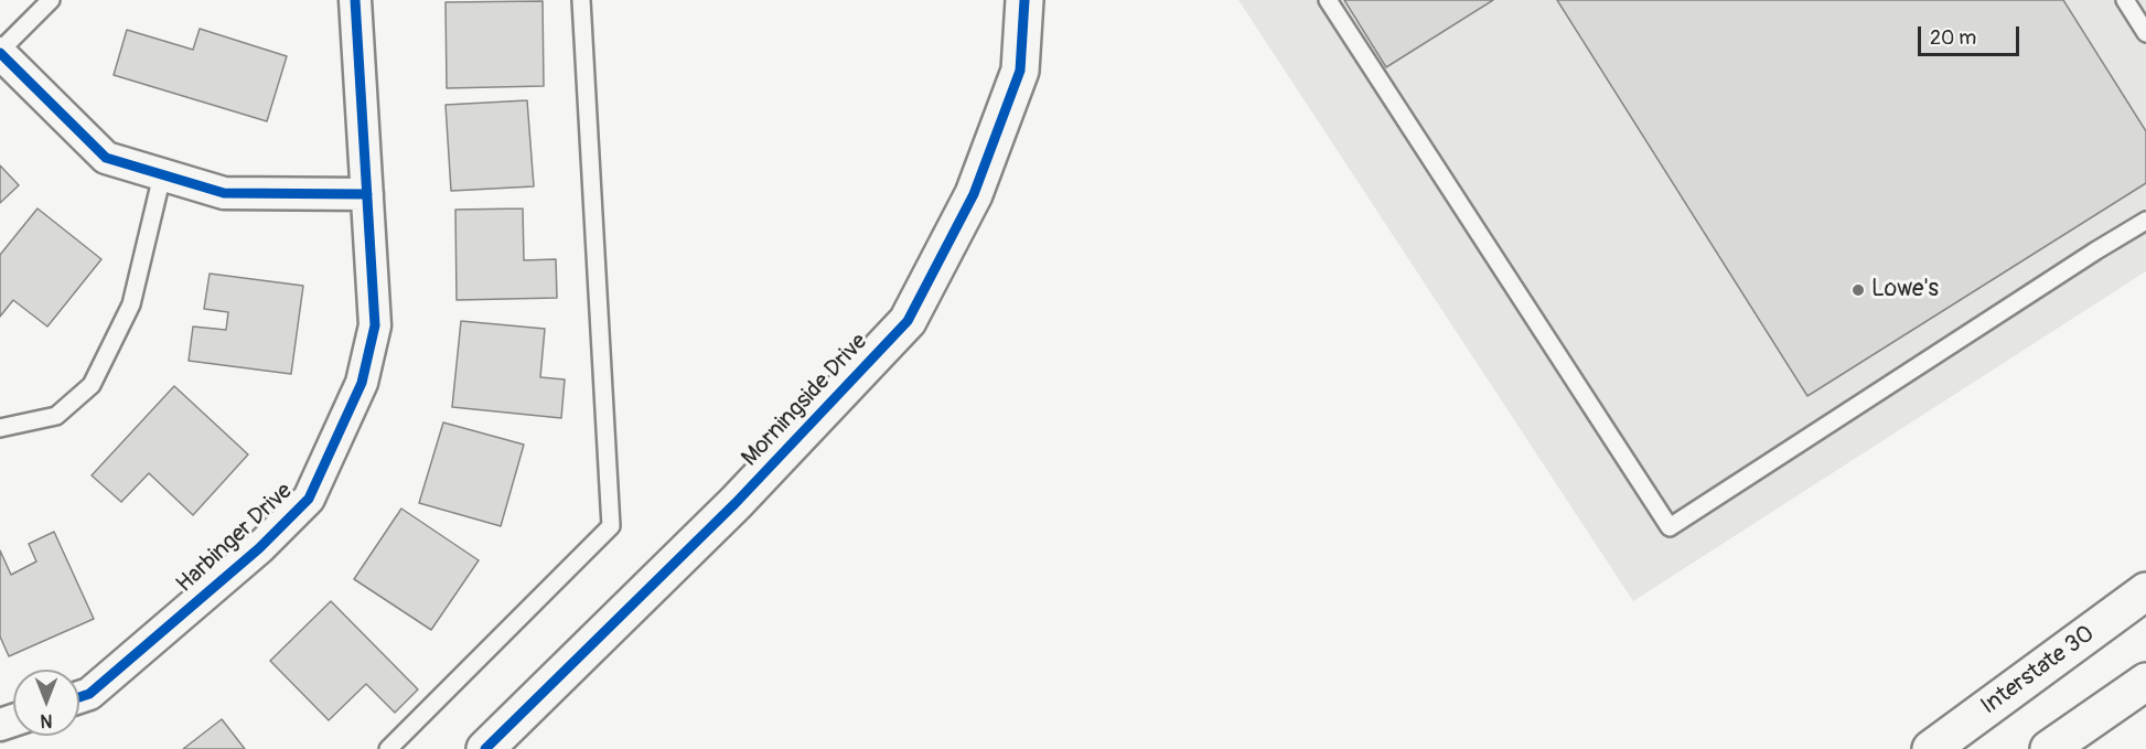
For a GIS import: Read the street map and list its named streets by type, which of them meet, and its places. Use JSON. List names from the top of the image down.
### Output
{
  "streets": {
    "main road": ["Morningside Drive", "Interstate 30"],
    "street": ["Harbinger Drive"]
  },
  "places": ["Lowe's"],
  "scale_bar": "20 m",
  "north": "bottom"
}
